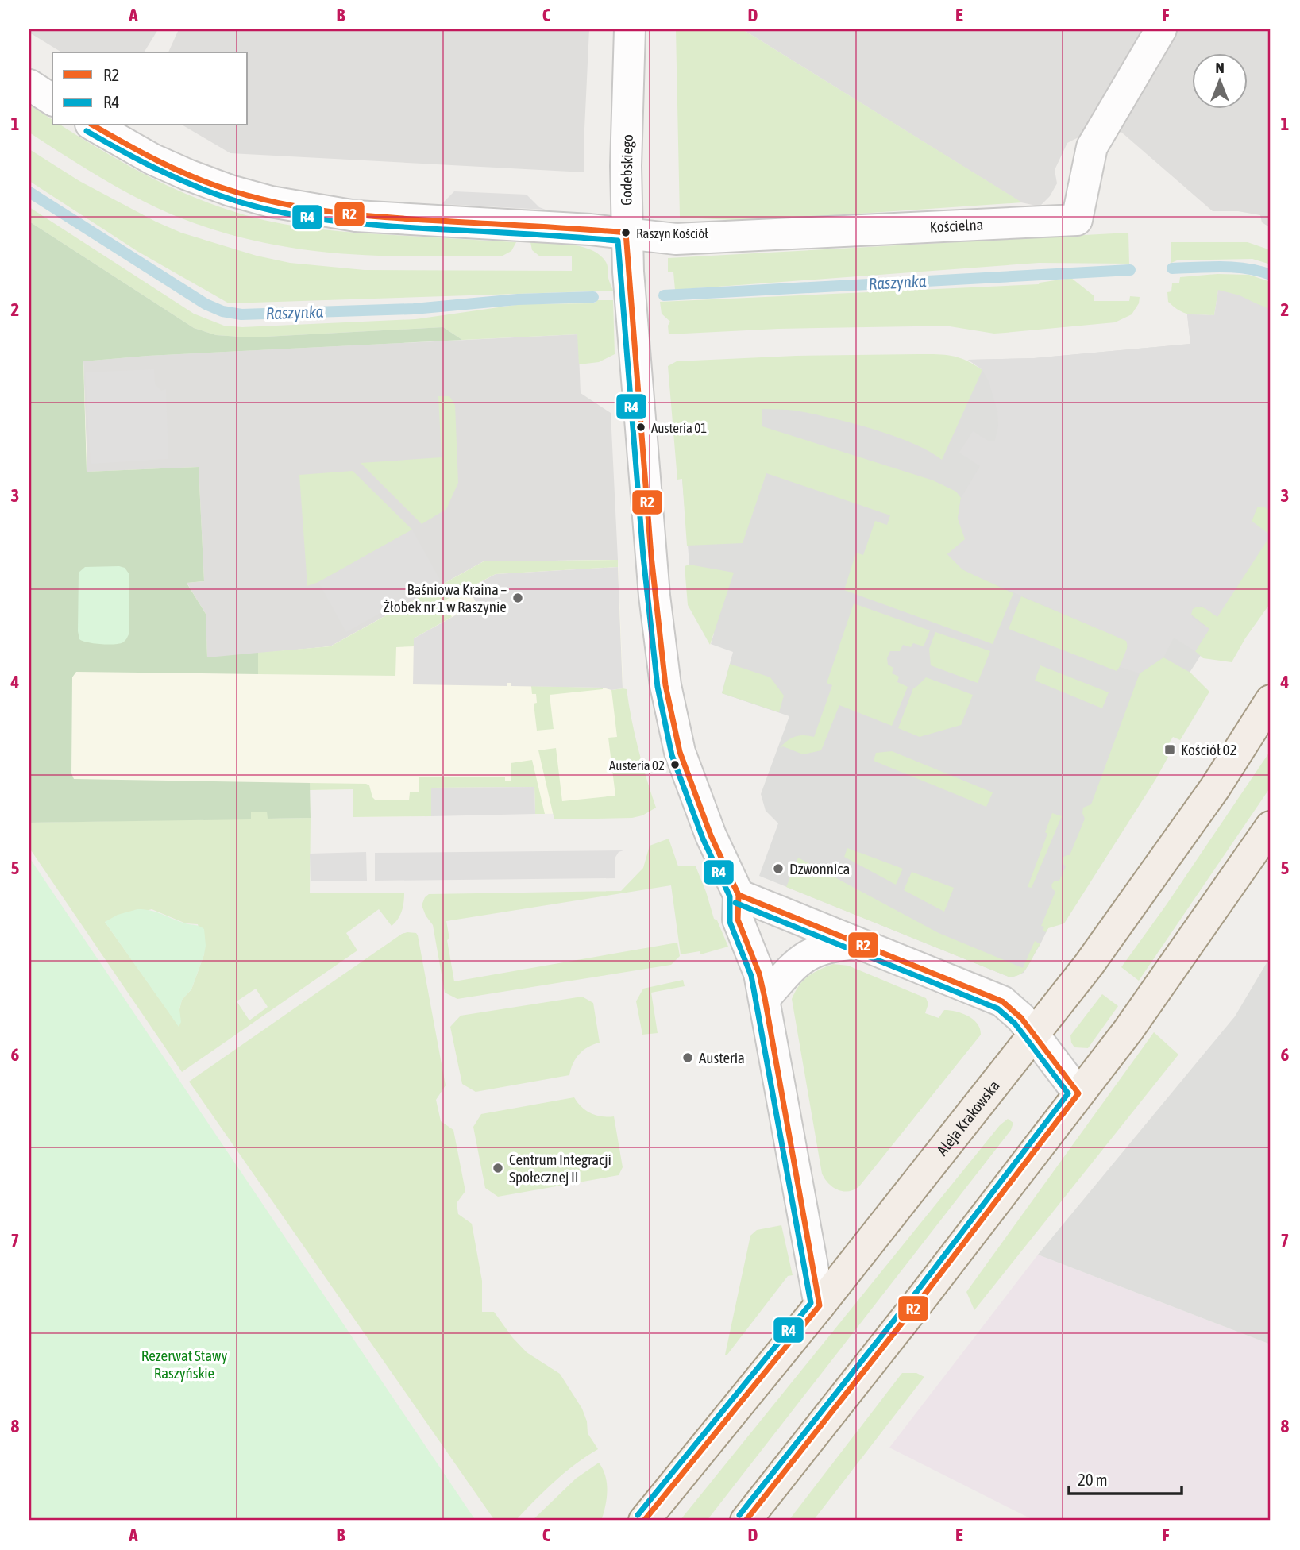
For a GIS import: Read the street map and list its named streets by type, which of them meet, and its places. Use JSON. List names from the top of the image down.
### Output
{
  "streets": {
    "main road": ["Aleja Krakowska"],
    "street": ["Godebskiego", "Kościelna"]
  },
  "crossings": [
    ["Godebskiego", "Kościelna"],
    ["Godebskiego", "Aleja Krakowska"]
  ],
  "water": ["Raszynka"],
  "parks": ["Rezerwat Stawy Raszyńskie"],
  "places": {
    "other": [
      "Raszyn Kościół",
      "Austeria 01",
      "Baśniowa Kraina – Żłobek nr 1 w Raszynie",
      "Austeria 02",
      "Dzwonnica",
      "Austeria",
      "Centrum Integracji Społecznej II"
    ],
    "transit": ["Kościół 02"]
  },
  "lines": ["transit line R2", "transit line R4"],
  "legend": ["R2", "R4"],
  "scale_bar": "20 m",
  "north": "top",
  "grid": {
    "columns": [
      "A",
      "B",
      "C",
      "D",
      "E",
      "F"
    ],
    "rows": [
      "1",
      "2",
      "3",
      "4",
      "5",
      "6",
      "7",
      "8"
    ]
  }
}
